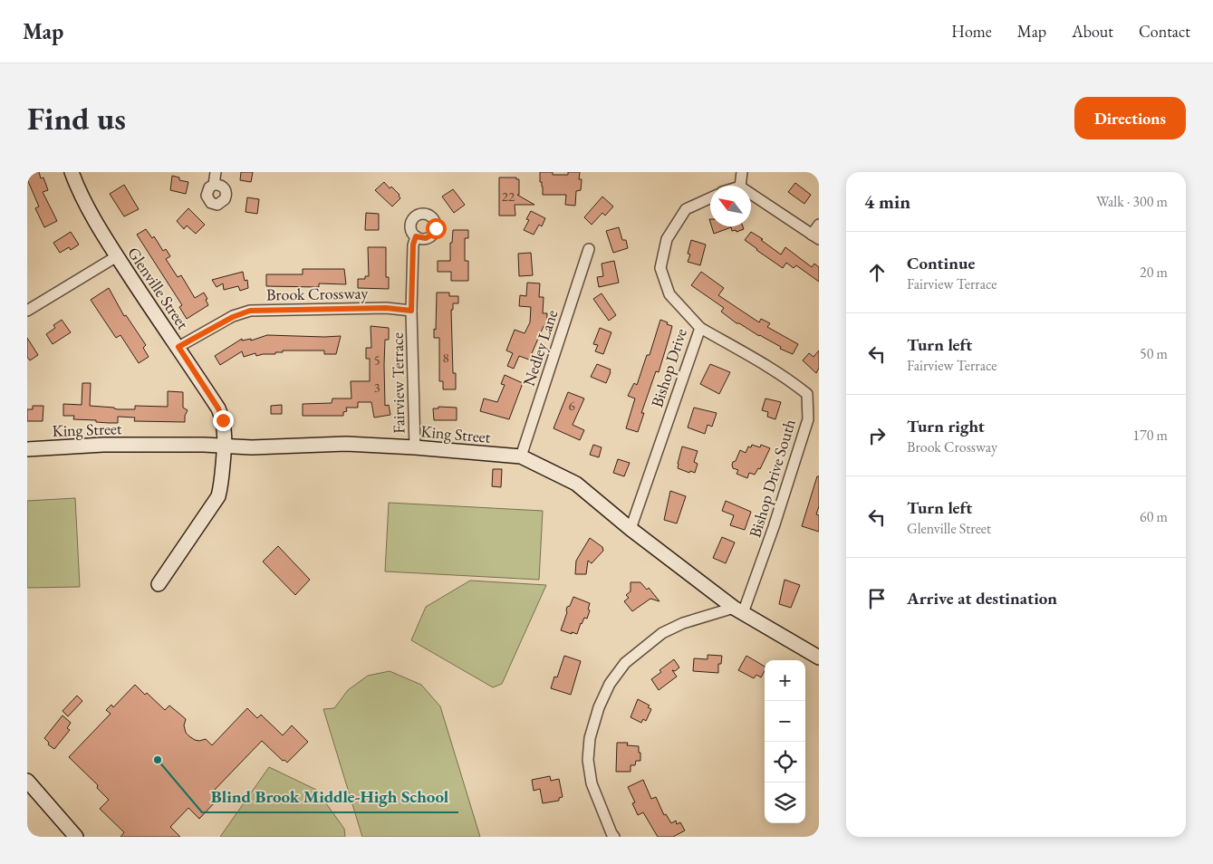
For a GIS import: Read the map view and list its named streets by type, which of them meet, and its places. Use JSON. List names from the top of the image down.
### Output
{
  "streets": {
    "main road": ["Glenville Street", "King Street"],
    "street": [
      "Brook Crossway",
      "Nedley Lane",
      "Bishop Drive",
      "Fairview Terrace",
      "Bishop Drive South"
    ]
  },
  "crossings": [
    ["Glenville Street", "Brook Crossway"],
    ["Glenville Street", "King Street"],
    ["Brook Crossway", "Fairview Terrace"],
    ["Nedley Lane", "King Street"],
    ["Bishop Drive", "King Street"],
    ["Bishop Drive", "Bishop Drive South"],
    ["Fairview Terrace", "King Street"],
    ["King Street", "Bishop Drive South"]
  ],
  "places": ["Blind Brook Middle-High School"],
  "house_numbers": [
    "22",
    "8",
    "5",
    "3",
    "6"
  ],
  "north": "top left",
  "page": {
    "header": "Map",
    "nav": [
      "Home",
      "Map",
      "About",
      "Contact"
    ],
    "buttons": "Directions",
    "title": "Find us",
    "heading": ["4 min", "Walk · 300 m"],
    "list": [
      ["Continue", "Fairview Terrace", "20 m"],
      ["Turn left", "Fairview Terrace", "50 m"],
      ["Turn right", "Brook Crossway", "170 m"],
      ["Turn left", "Glenville Street", "60 m"],
      "Arrive at destination"
    ],
    "map_buttons": ["+", "−"]
  }
}
